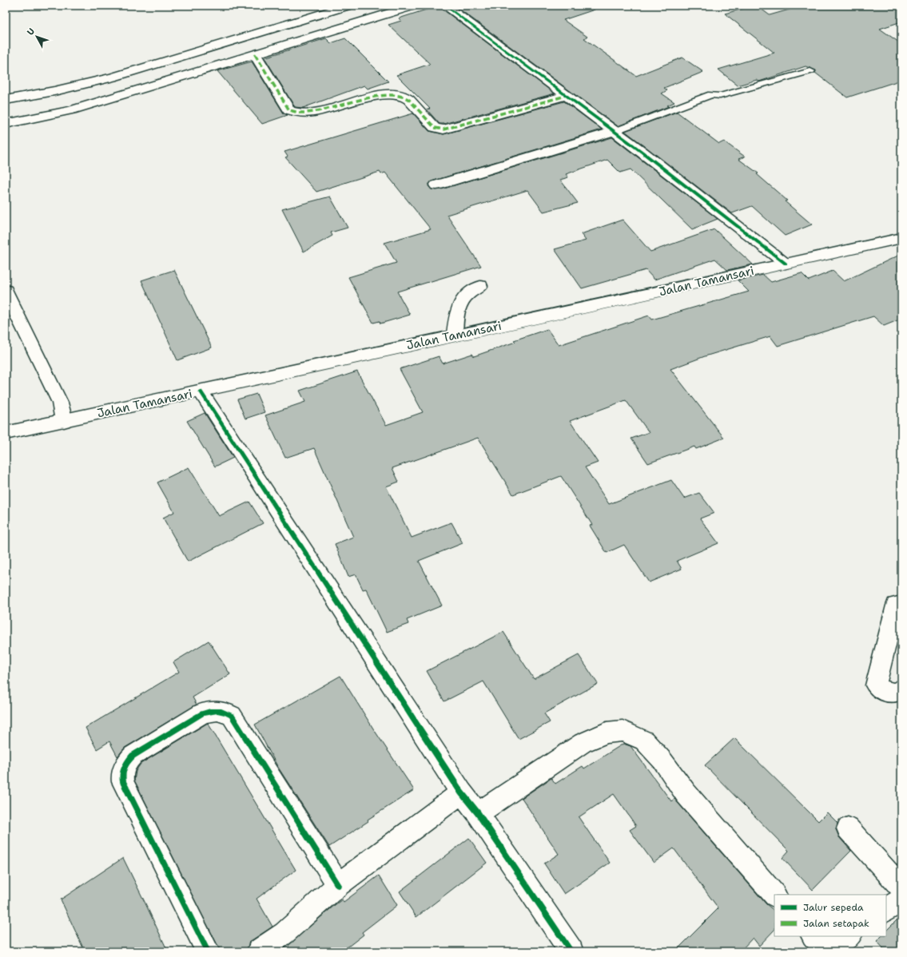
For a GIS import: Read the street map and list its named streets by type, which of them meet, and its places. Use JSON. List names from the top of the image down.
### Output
{
  "streets": {
    "street": ["Jalan Tamansari"]
  },
  "legend": ["Jalur sepeda", "Jalan setapak"],
  "north": "top left"
}
